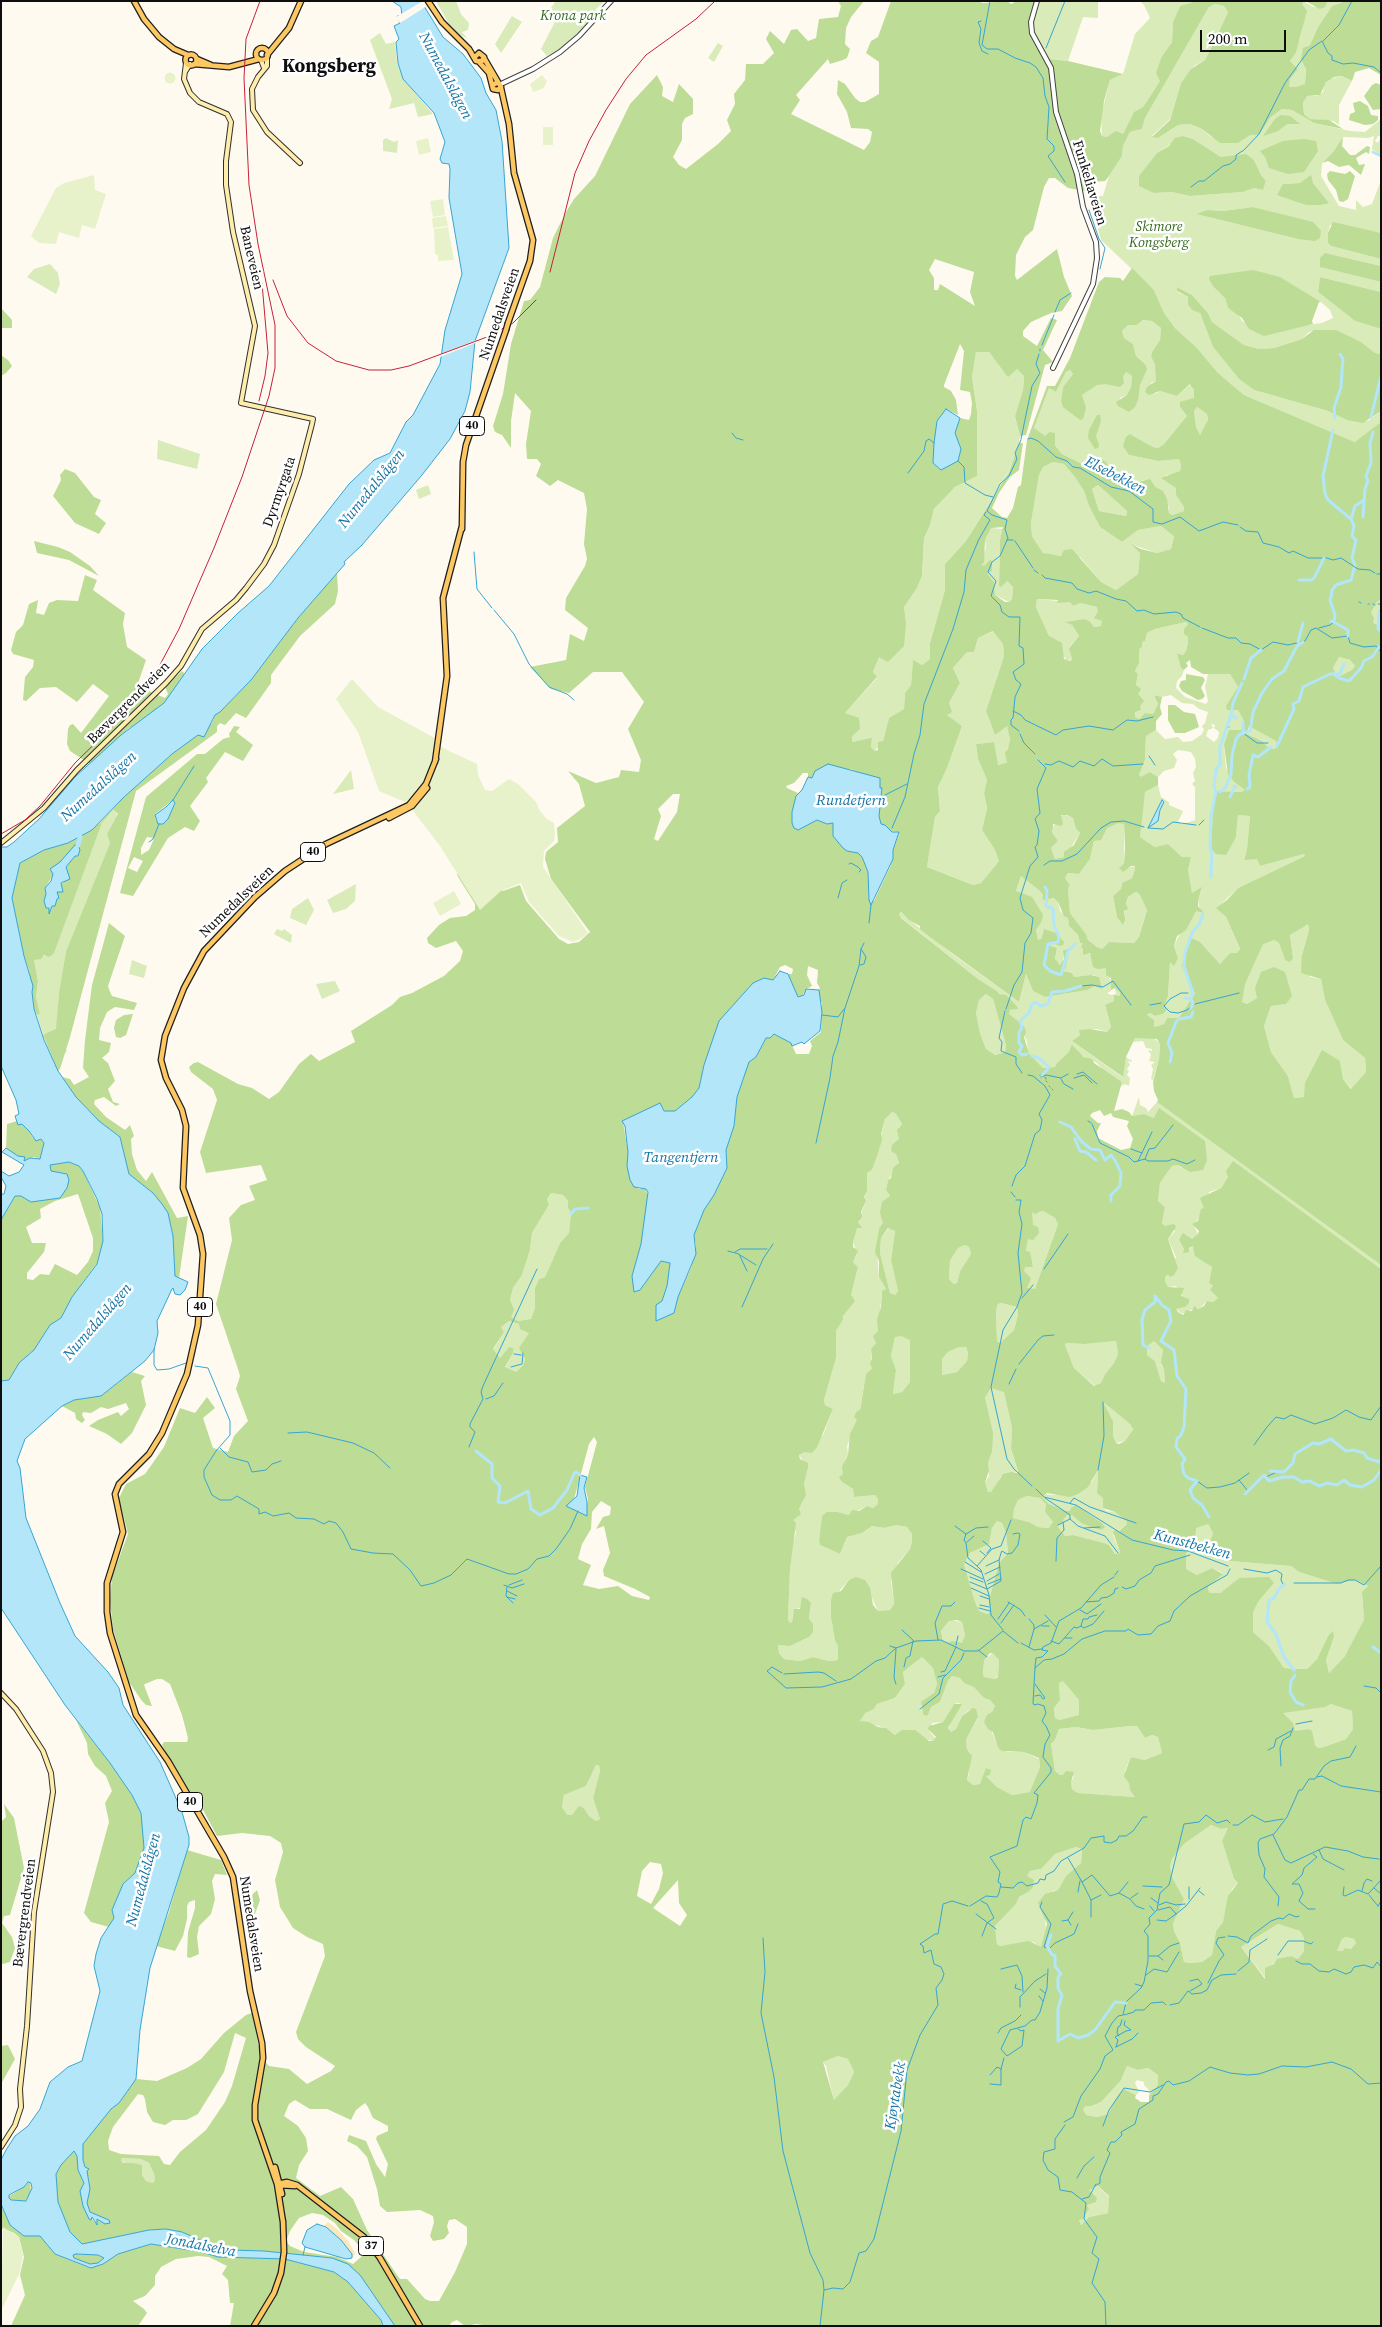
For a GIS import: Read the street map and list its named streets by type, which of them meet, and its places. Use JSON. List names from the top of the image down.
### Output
{
  "streets": {
    "main road": [
      "Baneveien",
      "Numedalsveien",
      "40",
      "Dyrmyrgata",
      "Bævergrendveien",
      "37"
    ],
    "street": ["Funkeliaveien"]
  },
  "crossings": [
    ["Baneveien", "Dyrmyrgata"],
    ["Numedalsveien", "40"],
    ["Numedalsveien", "37"],
    ["Dyrmyrgata", "Bævergrendveien"]
  ],
  "districts": ["Kongsberg"],
  "water": [
    "Numedalslågen",
    "Elsebekken",
    "Rundetjern",
    "Tangentjern",
    "Kunstbekken",
    "Kjøytabekk",
    "Jondalselva"
  ],
  "parks": ["Krona park", "Skimore Kongsberg"],
  "scale_bar": "200 m"
}
